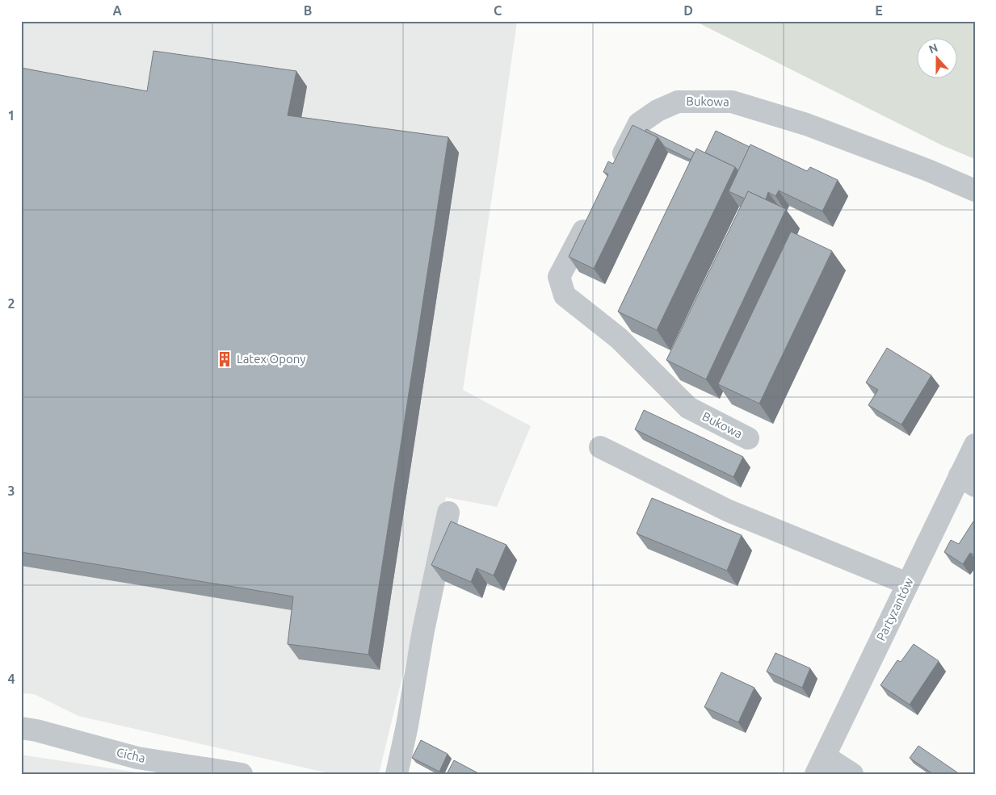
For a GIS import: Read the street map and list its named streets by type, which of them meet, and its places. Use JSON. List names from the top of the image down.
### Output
{
  "streets": {
    "street": ["Bukowa", "Partyzantów", "Cicha"]
  },
  "places": {
    "building": ["Latex Opony"]
  },
  "north": "top",
  "grid": {
    "columns": [
      "A",
      "B",
      "C",
      "D",
      "E"
    ],
    "rows": [
      "1",
      "2",
      "3",
      "4"
    ]
  }
}
